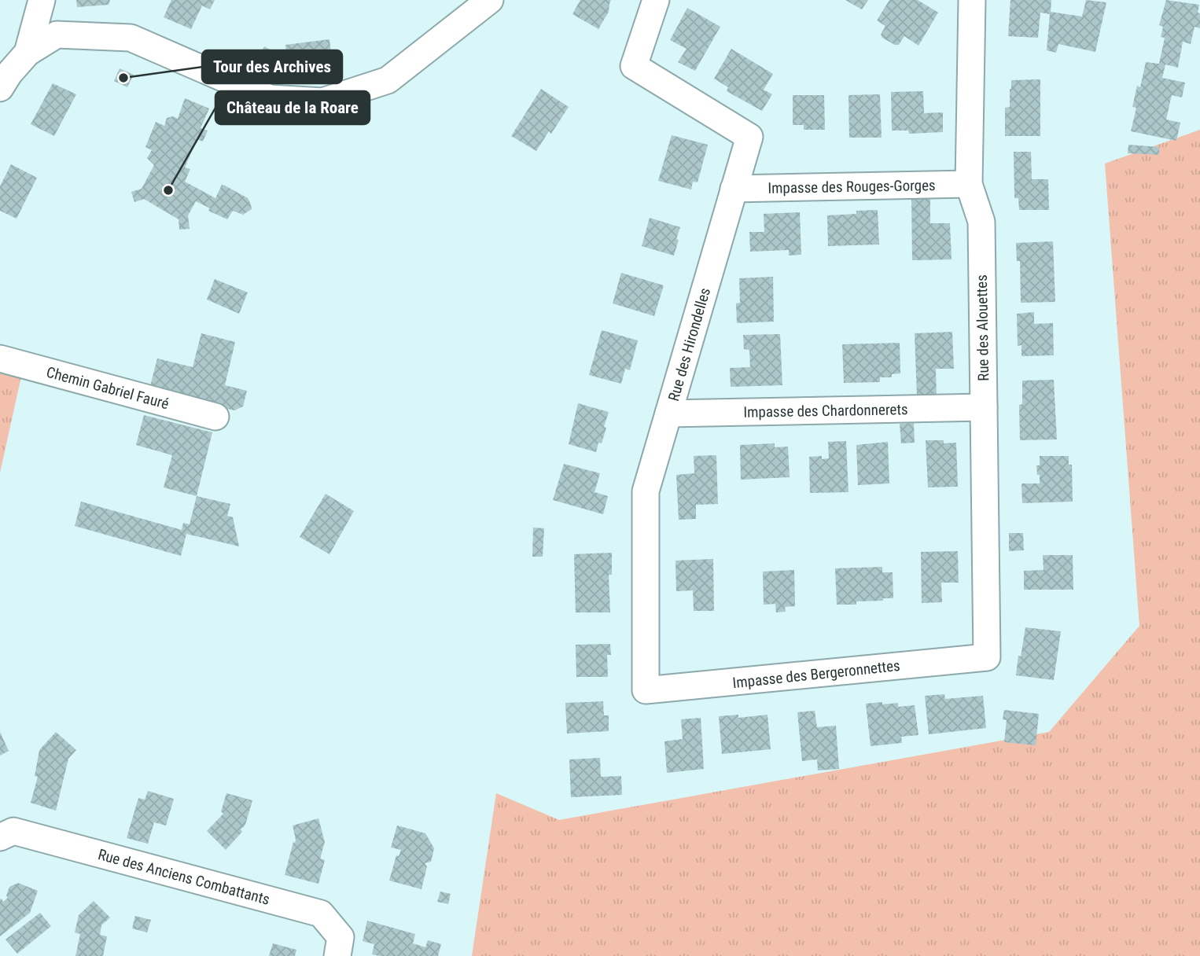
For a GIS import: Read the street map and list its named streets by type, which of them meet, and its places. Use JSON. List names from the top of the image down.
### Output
{
  "streets": {
    "street": [
      "Impasse des Rouges-Gorges",
      "Rue des Alouettes",
      "Rue des Hirondelles",
      "Chemin Gabriel Fauré",
      "Impasse des Chardonnerets",
      "Impasse des Bergeronnettes",
      "Rue des Anciens Combattants"
    ]
  },
  "crossings": [
    ["Impasse des Rouges-Gorges", "Rue des Alouettes"],
    ["Impasse des Rouges-Gorges", "Rue des Hirondelles"],
    ["Rue des Alouettes", "Impasse des Chardonnerets"],
    ["Rue des Alouettes", "Impasse des Bergeronnettes"],
    ["Rue des Hirondelles", "Impasse des Chardonnerets"],
    ["Rue des Hirondelles", "Impasse des Bergeronnettes"]
  ],
  "places": ["Tour des Archives", "Château de la Roare"]
}
